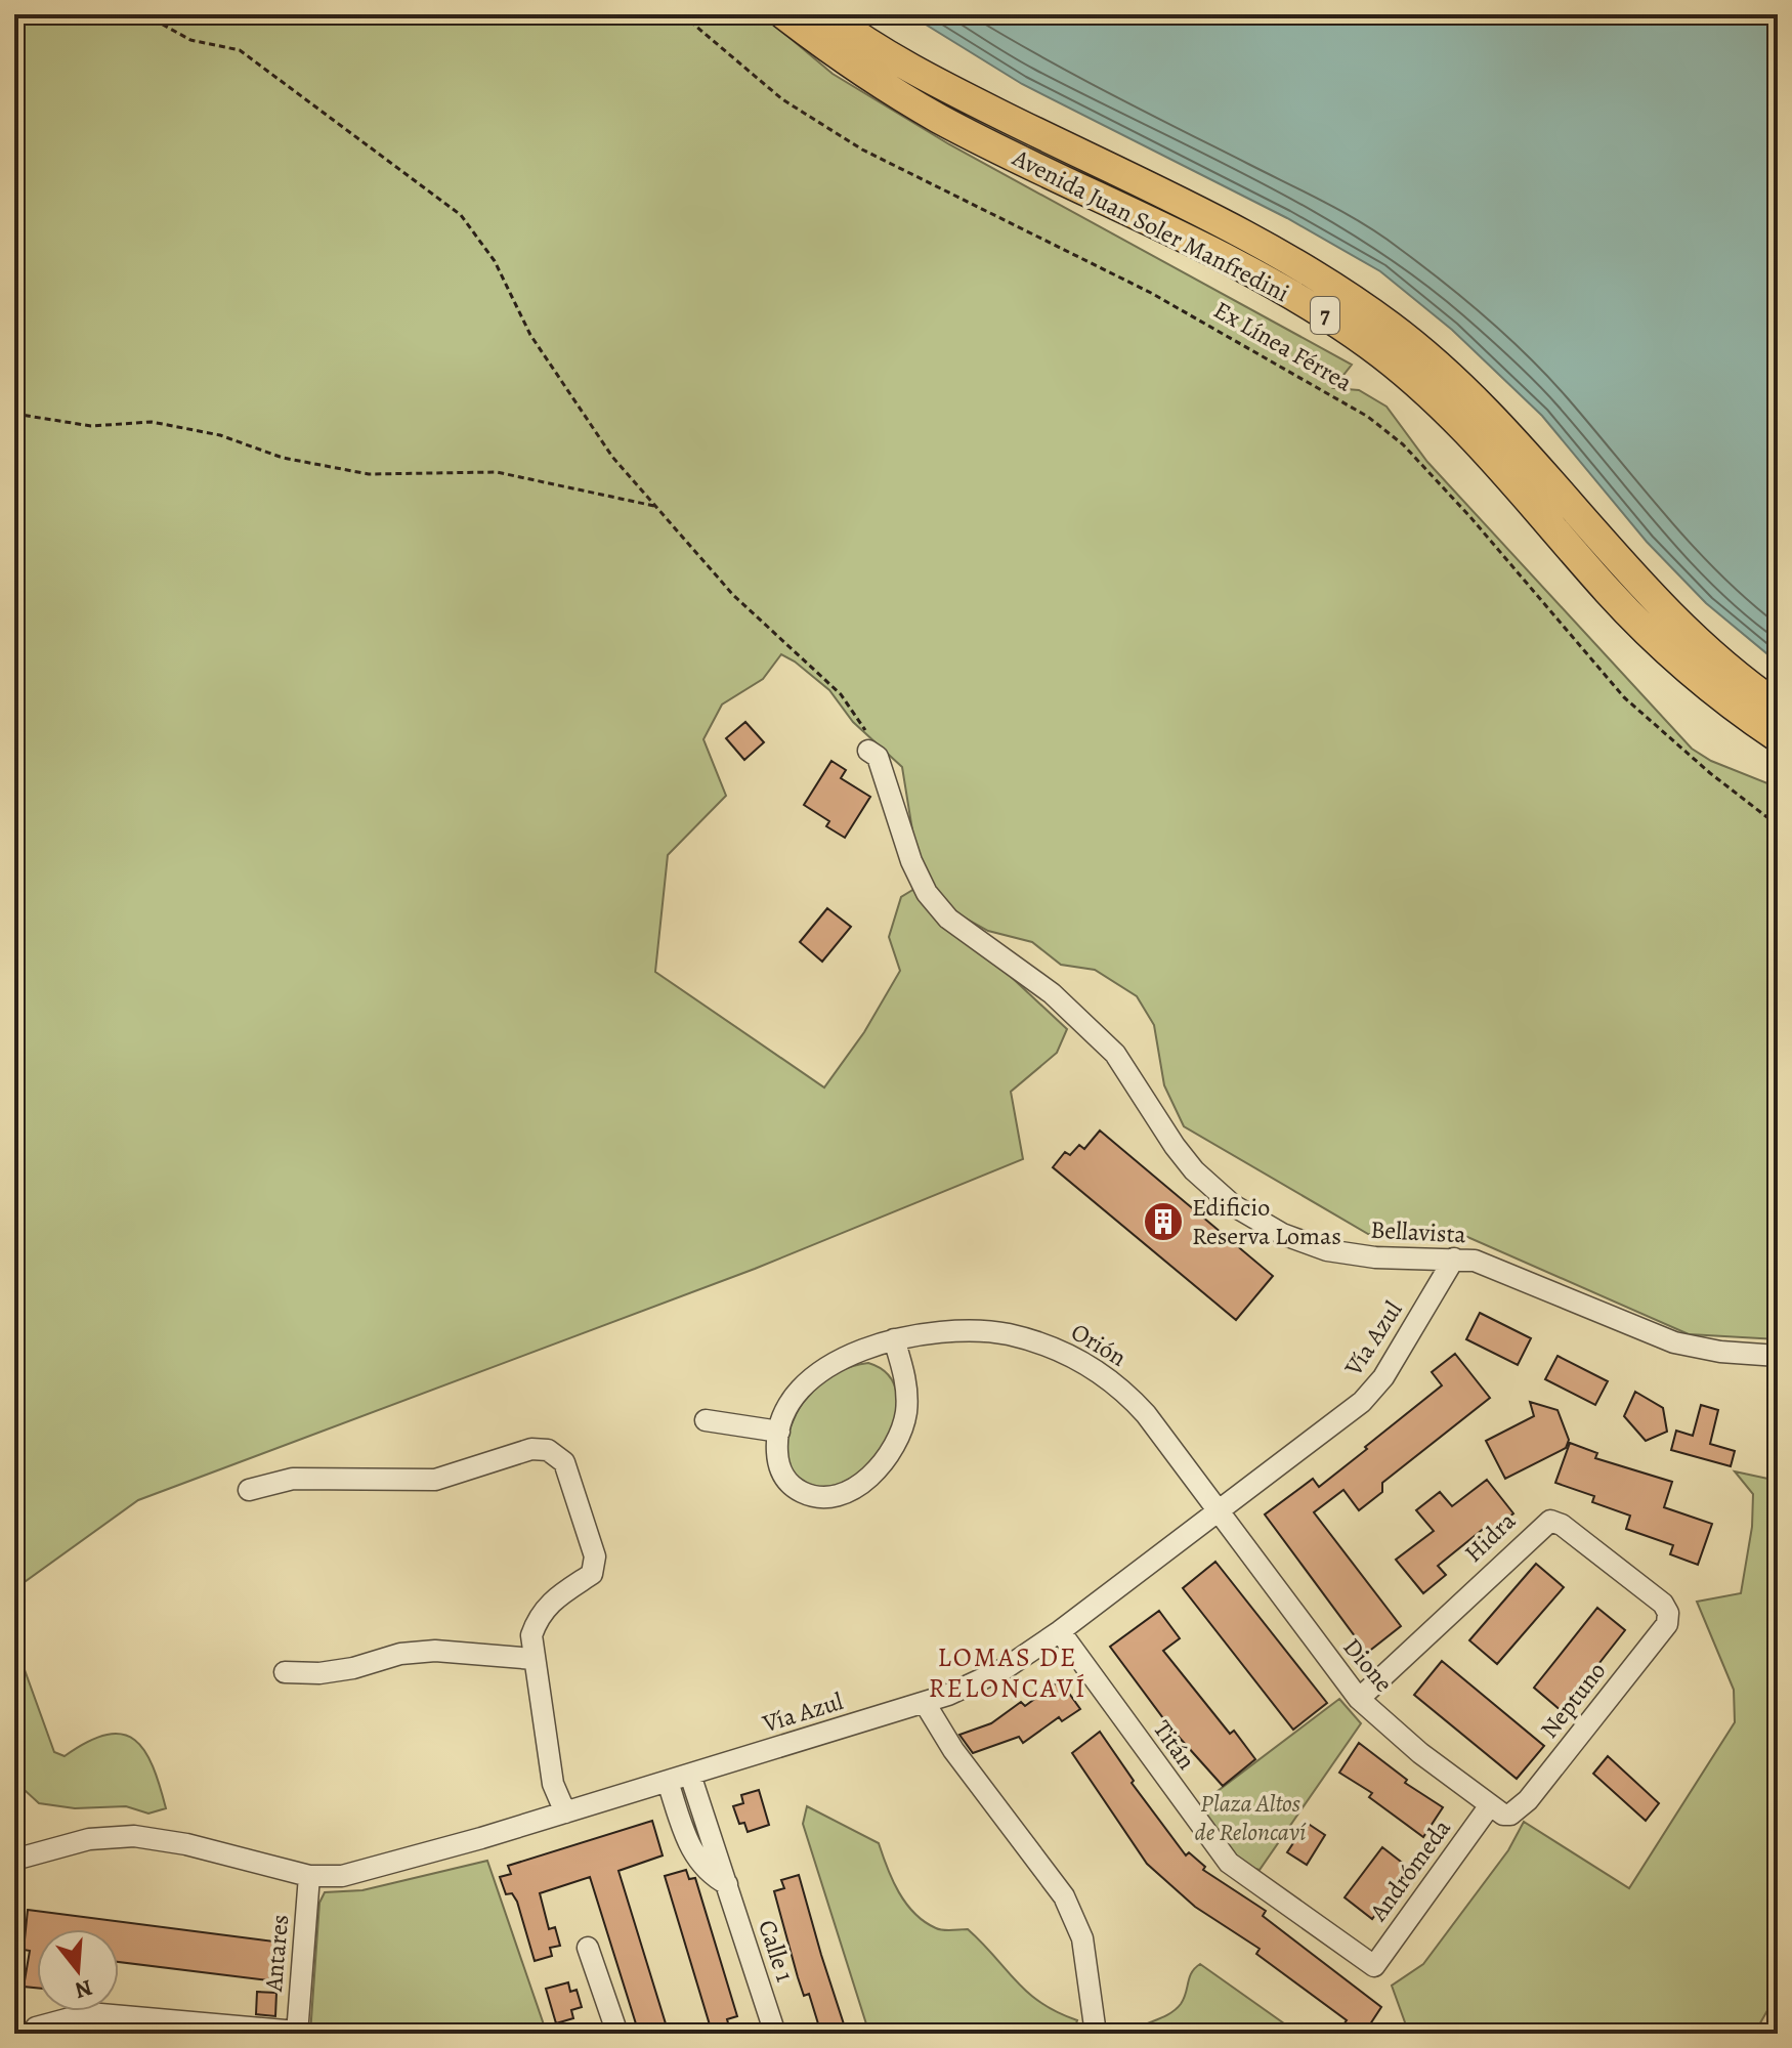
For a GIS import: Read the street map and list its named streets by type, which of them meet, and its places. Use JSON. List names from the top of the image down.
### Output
{
  "streets": {
    "highway": ["Avenida Juan Soler Manfredini", "7"],
    "street": [
      "Bellavista",
      "Vía Azul",
      "Orión",
      "Hidra",
      "Dione",
      "Neptuno",
      "Titán",
      "Andrómeda",
      "Calle 1",
      "Antares"
    ],
    "path": ["Ex Línea Férrea"]
  },
  "crossings": [
    ["Bellavista", "Vía Azul"],
    ["Vía Azul", "Orión"],
    ["Vía Azul", "Dione"],
    ["Vía Azul", "Titán"],
    ["Vía Azul", "Calle 1"],
    ["Vía Azul", "Antares"],
    ["Orión", "Dione"],
    ["Hidra", "Dione"],
    ["Hidra", "Neptuno"],
    ["Dione", "Neptuno"],
    ["Dione", "Andrómeda"],
    ["Titán", "Andrómeda"]
  ],
  "districts": ["LOMAS DE RELONCAVÍ"],
  "parks": ["Plaza Altos de Reloncaví"],
  "places": {
    "building": ["Edificio Reserva Lomas"]
  },
  "north": "bottom"
}
